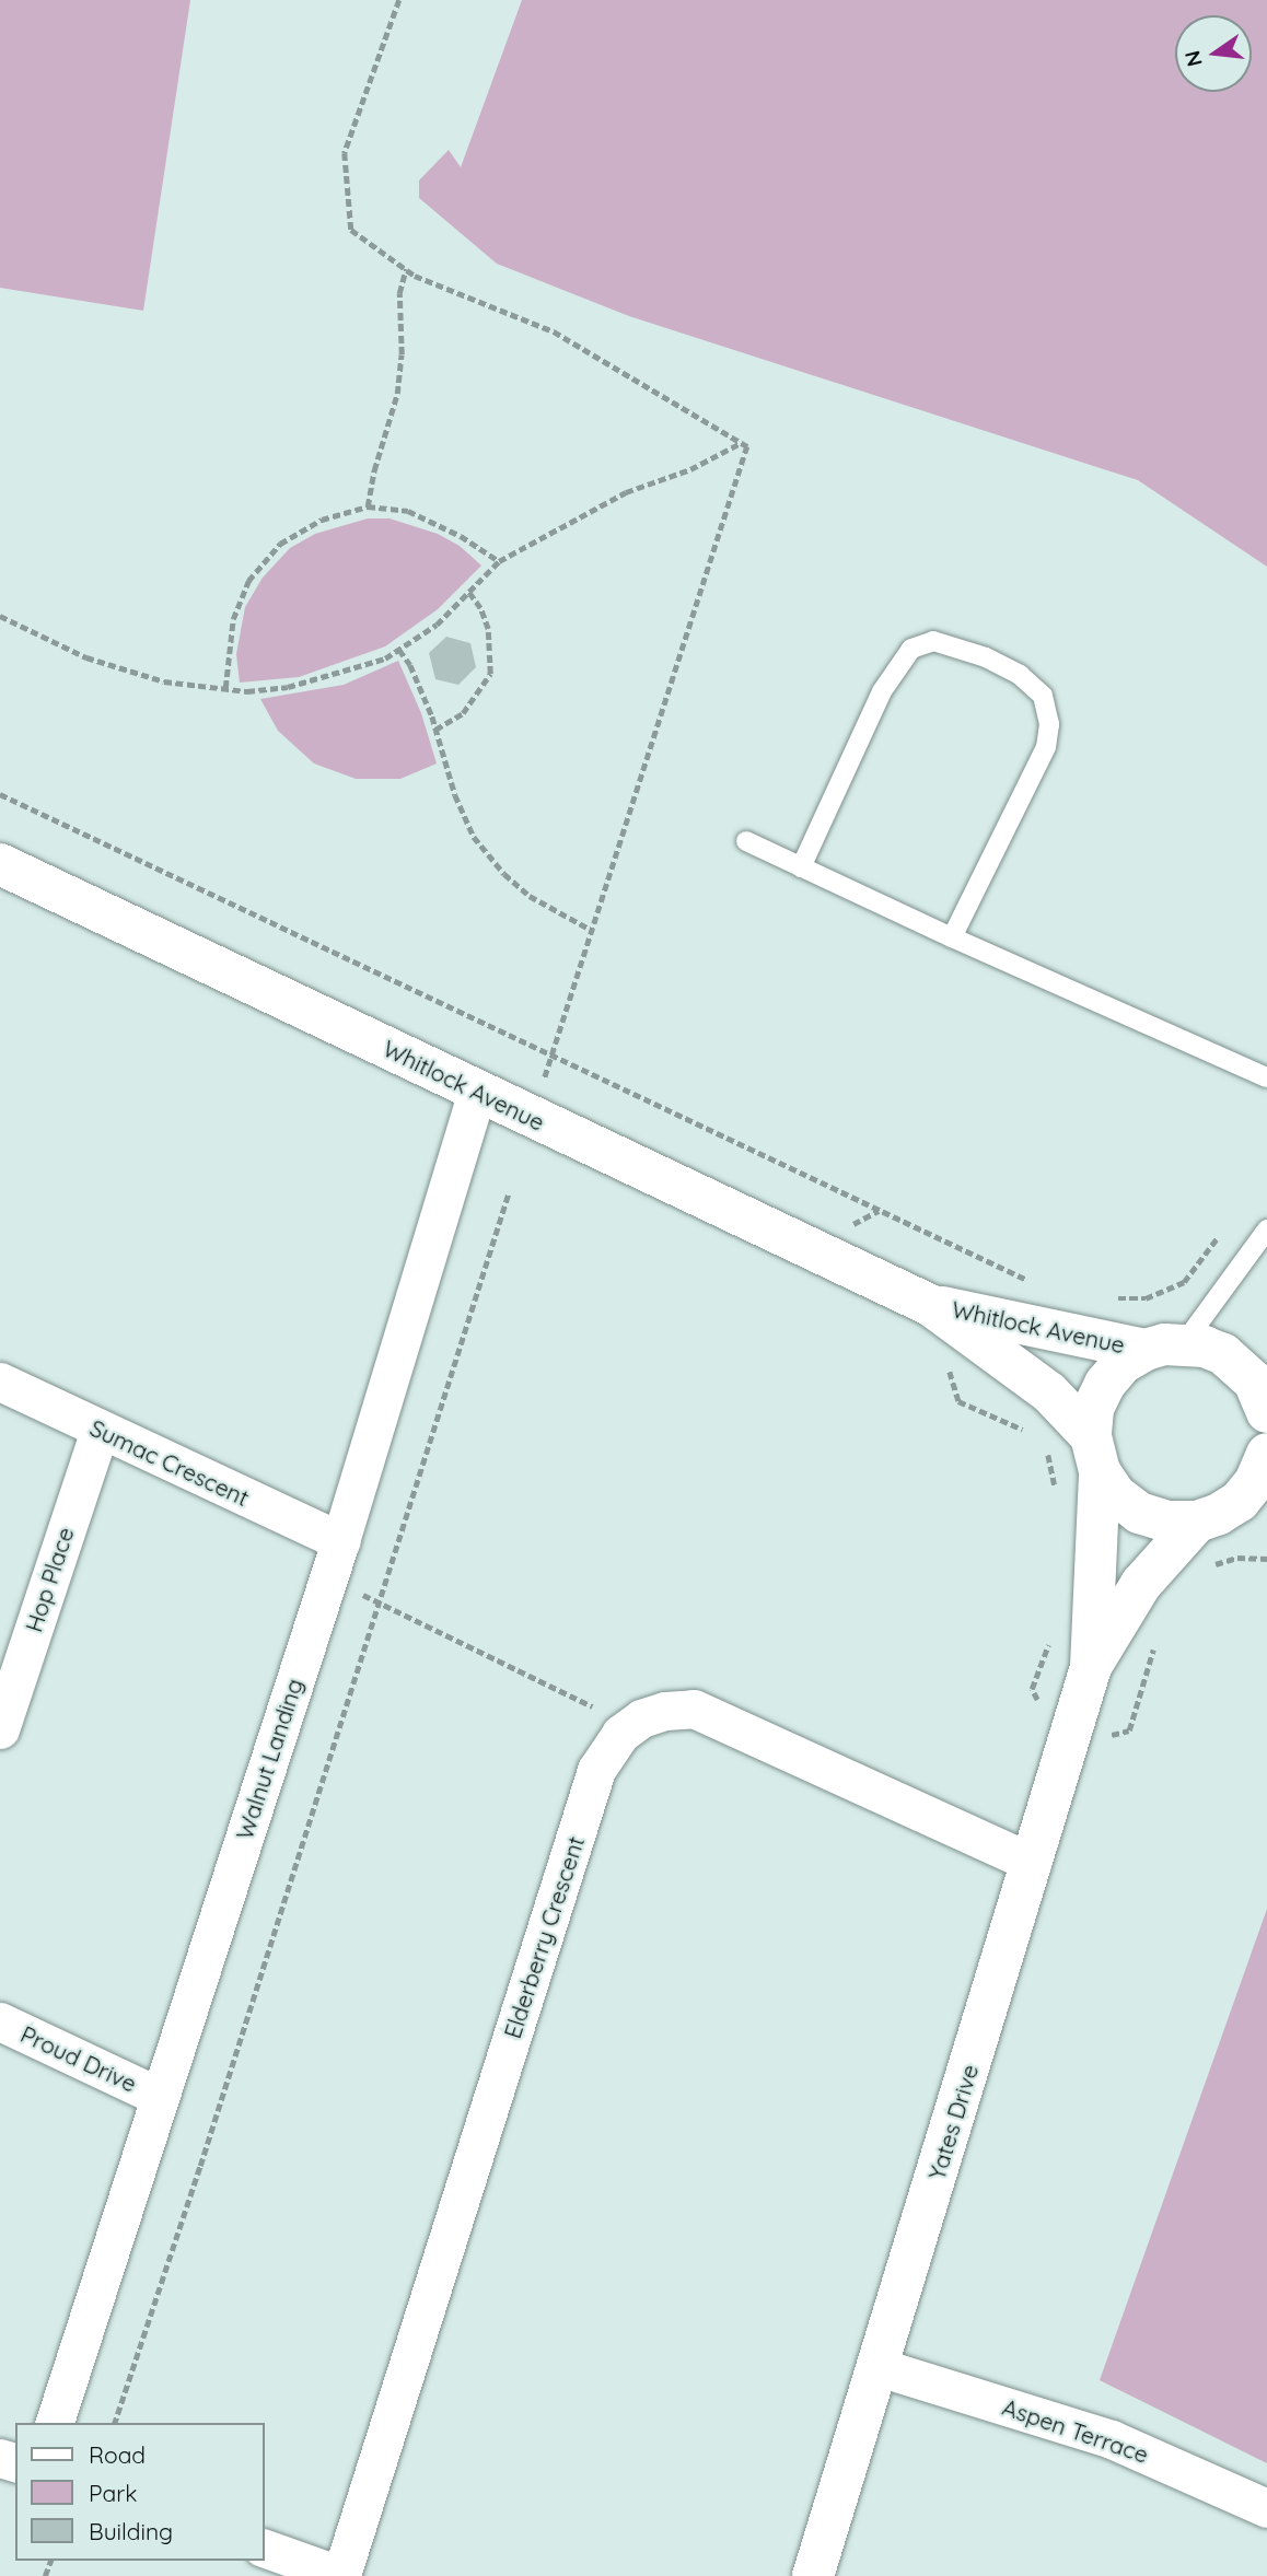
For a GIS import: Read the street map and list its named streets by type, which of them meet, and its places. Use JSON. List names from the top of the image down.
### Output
{
  "streets": {
    "street": [
      "Whitlock Avenue",
      "Sumac Crescent",
      "Hop Place",
      "Walnut Landing",
      "Elderberry Crescent",
      "Proud Drive",
      "Yates Drive",
      "Aspen Terrace"
    ]
  },
  "crossings": [
    ["Whitlock Avenue", "Walnut Landing"],
    ["Whitlock Avenue", "Yates Drive"],
    ["Sumac Crescent", "Hop Place"],
    ["Sumac Crescent", "Walnut Landing"],
    ["Walnut Landing", "Proud Drive"],
    ["Elderberry Crescent", "Yates Drive"],
    ["Yates Drive", "Aspen Terrace"]
  ],
  "legend": ["Road", "Park", "Building"],
  "north": "left"
}
